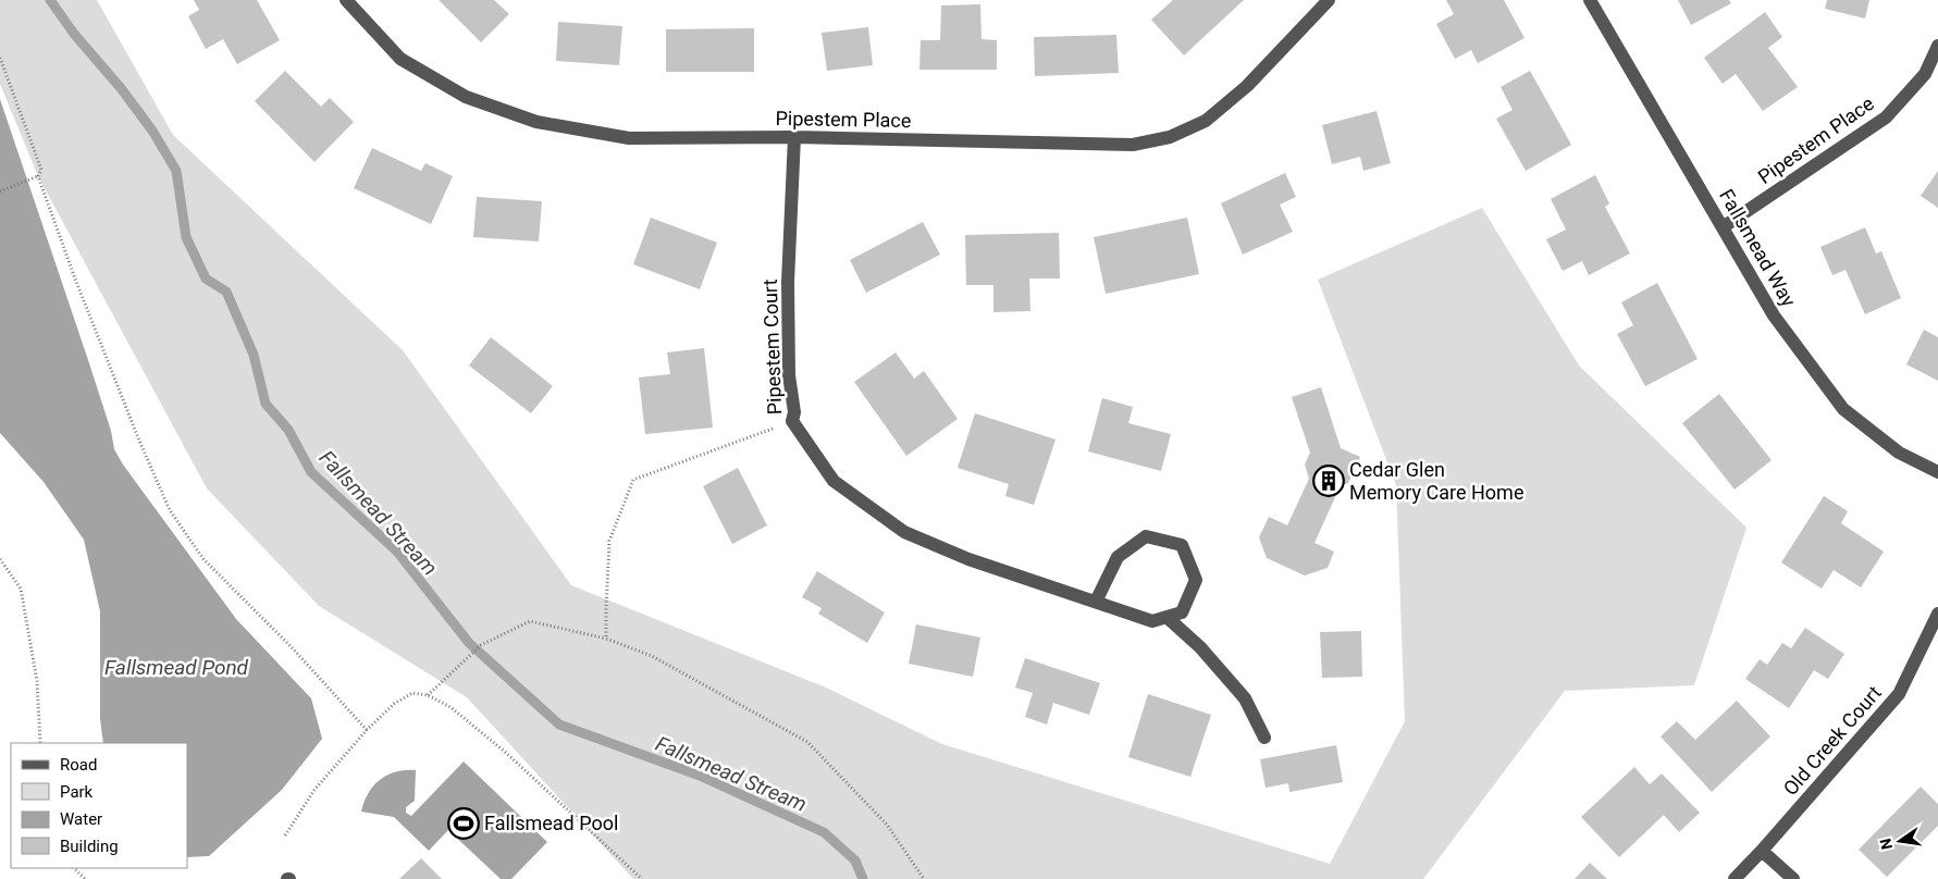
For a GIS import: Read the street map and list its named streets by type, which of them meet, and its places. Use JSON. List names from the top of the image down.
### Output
{
  "streets": {
    "street": [
      "Pipestem Place",
      "Fallsmead Way",
      "Pipestem Court",
      "Old Creek Court"
    ]
  },
  "crossings": [
    ["Pipestem Place", "Fallsmead Way"],
    ["Pipestem Place", "Pipestem Court"]
  ],
  "water": ["Fallsmead Stream", "Fallsmead Pond"],
  "places": {
    "building": ["Cedar Glen Memory Care Home"],
    "sports": ["Fallsmead Pool"]
  },
  "legend": [
    "Road",
    "Park",
    "Water",
    "Building"
  ],
  "north": "left"
}
